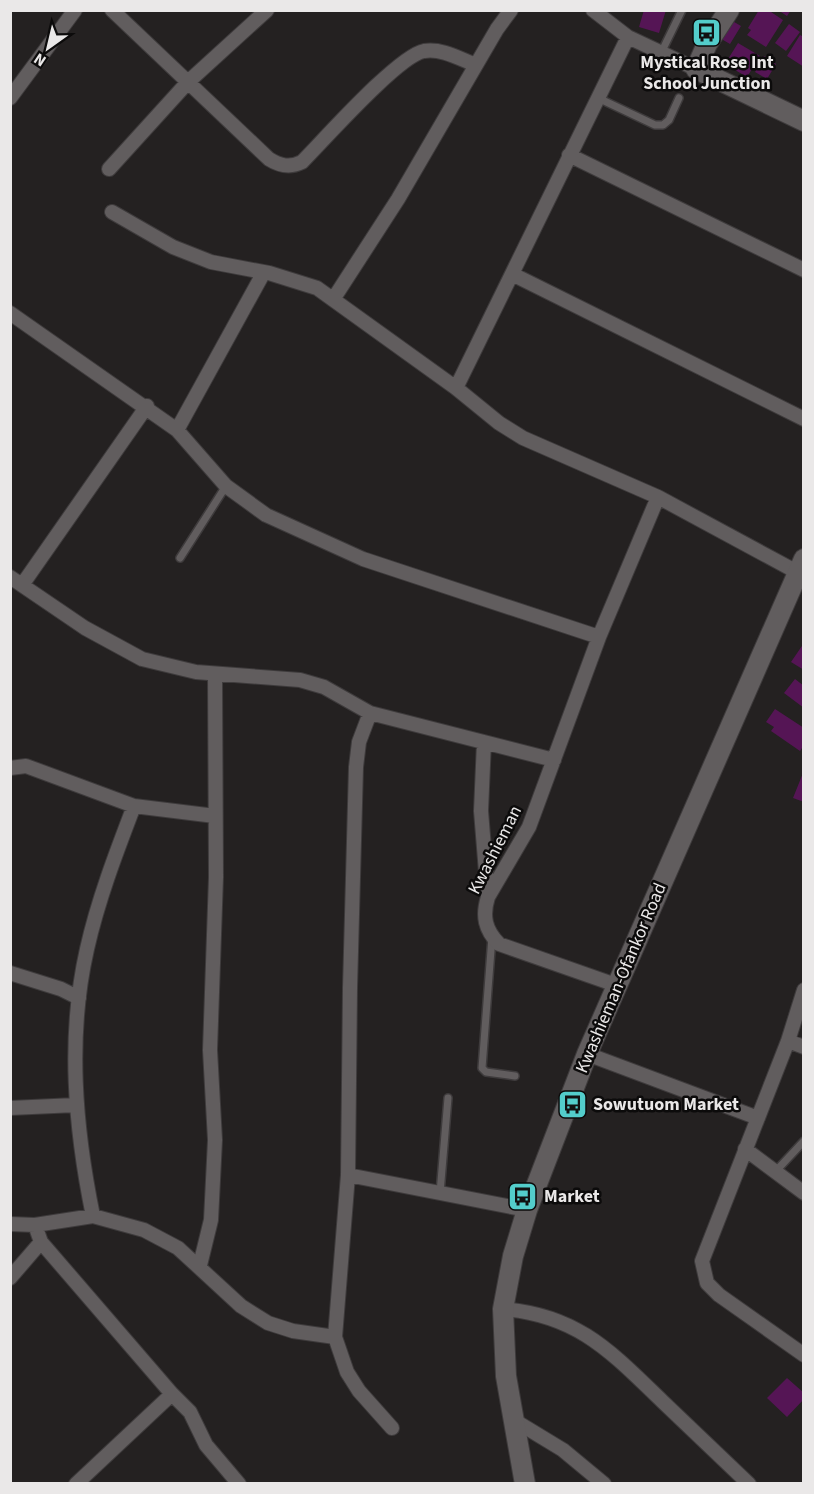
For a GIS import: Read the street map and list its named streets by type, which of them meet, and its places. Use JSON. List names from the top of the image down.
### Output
{
  "streets": {
    "main road": ["Kwashieman-Ofankor Road"],
    "street": ["Kwashieman"]
  },
  "places": {
    "bus stop": ["Mystical Rose Int School Junction", "Sowutuom Market", "Market"]
  },
  "north": "bottom left"
}
